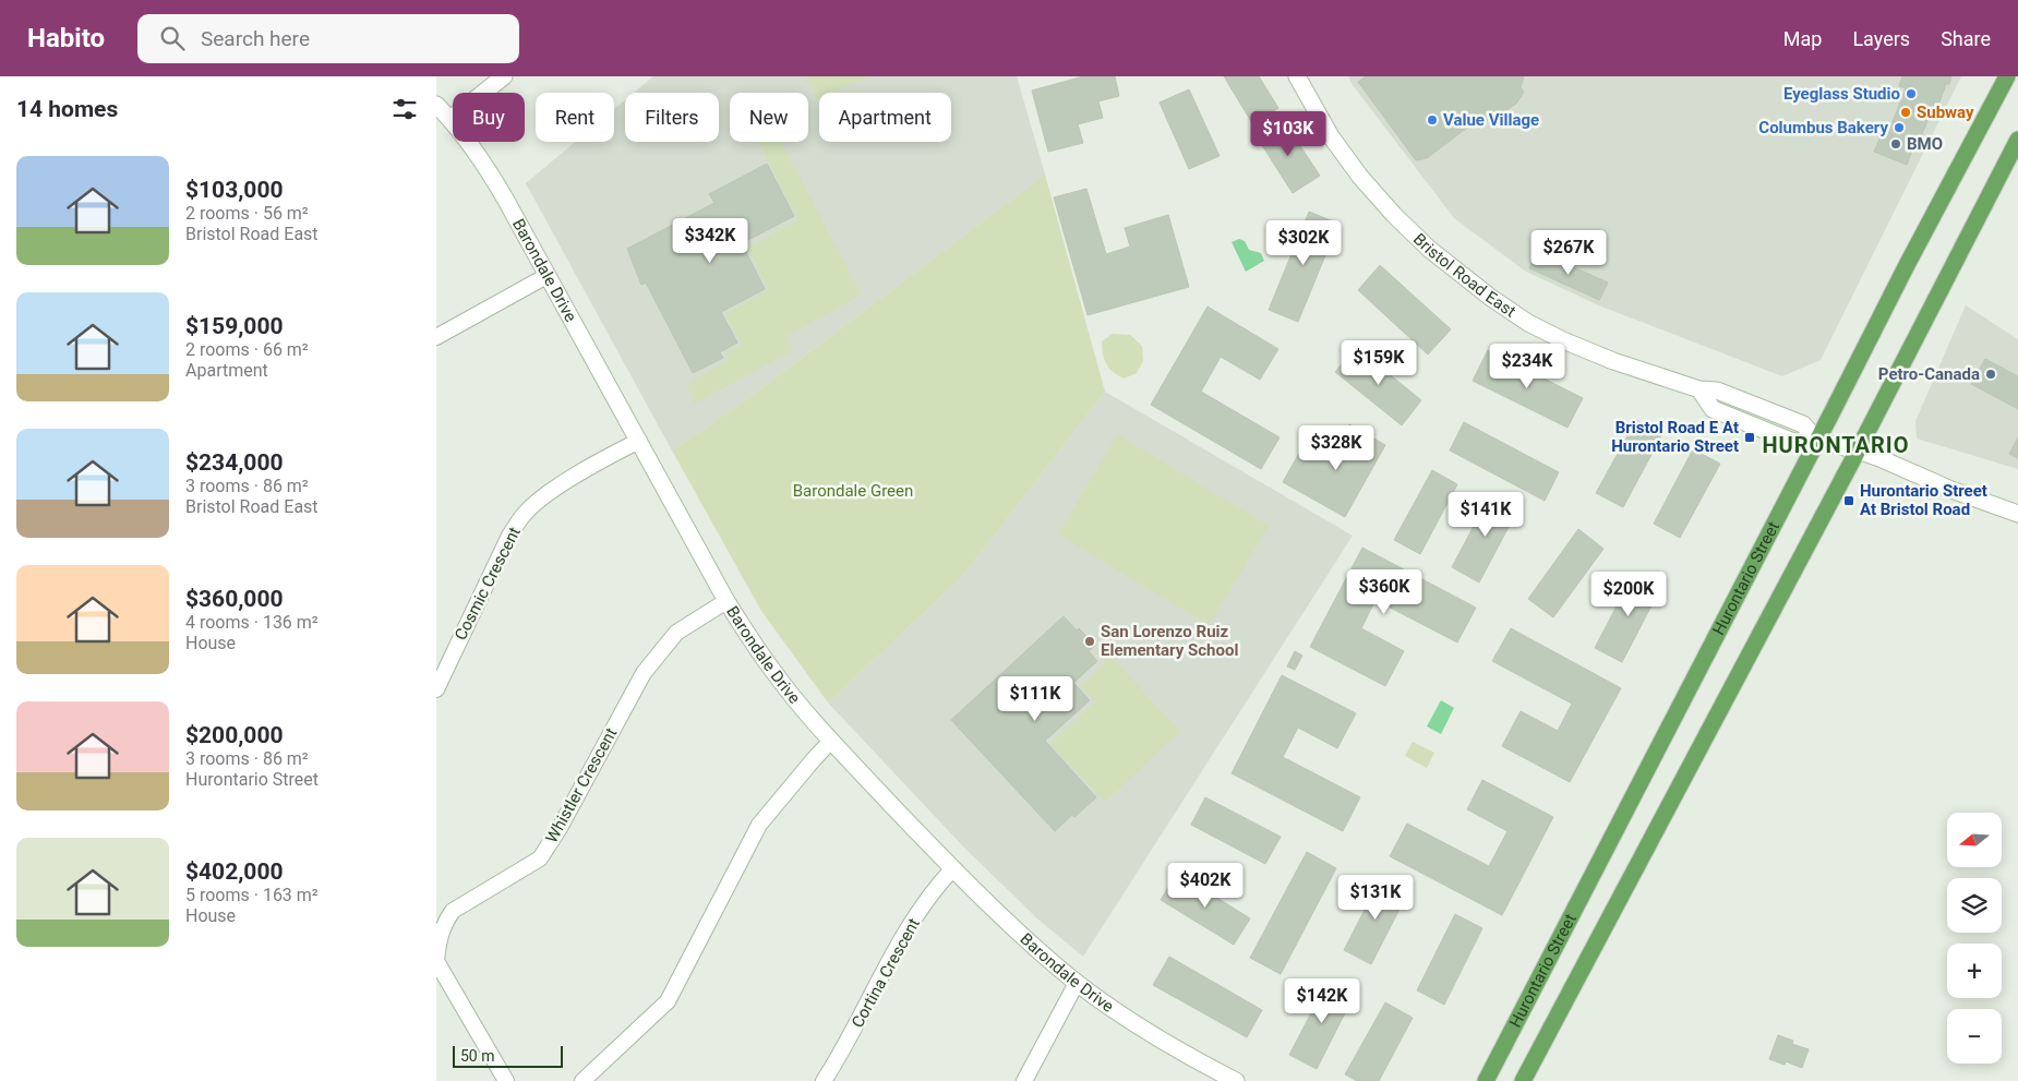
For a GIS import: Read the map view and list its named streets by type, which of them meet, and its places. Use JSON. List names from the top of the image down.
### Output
{
  "streets": {
    "main road": ["Hurontario Street"],
    "street": [
      "Barondale Drive",
      "Bristol Road East",
      "Cosmic Crescent",
      "Whistler Crescent",
      "Cortina Crescent"
    ]
  },
  "crossings": [
    ["Barondale Drive", "Cosmic Crescent"],
    ["Barondale Drive", "Whistler Crescent"],
    ["Barondale Drive", "Cortina Crescent"],
    ["Bristol Road East", "Hurontario Street"]
  ],
  "districts": ["HURONTARIO"],
  "parks": ["Barondale Green"],
  "places": {
    "other": [
      "Eyeglass Studio",
      "Subway",
      "Value Village",
      "Columbus Bakery",
      "BMO",
      "Petro-Canada",
      "San Lorenzo Ruiz Elementary School"
    ],
    "transit": ["Bristol Road E At Hurontario Street", "Hurontario Street At Bristol Road"]
  },
  "scale_bar": "50 m",
  "north": "left",
  "page": {
    "header": "Habito",
    "search": "Search here",
    "nav": ["Map", "Layers", "Share"],
    "heading": "14 homes",
    "chip": [
      "Buy",
      "Rent",
      "Filters",
      "New",
      "Apartment"
    ],
    "price": [
      "$103K",
      "$342K",
      "$302K",
      "$267K",
      "$159K",
      "$234K",
      "$328K",
      "$141K",
      "$360K",
      "$200K",
      "$111K",
      "$402K",
      "$131K",
      "$142K"
    ],
    "list": [
      {
        "name": "$103,000",
        "note": "2 rooms · 56 m² · Bristol Road East"
      },
      {
        "name": "$159,000",
        "note": "2 rooms · 66 m² · Apartment"
      },
      {
        "name": "$234,000",
        "note": "3 rooms · 86 m² · Bristol Road East"
      },
      {
        "name": "$360,000",
        "note": "4 rooms · 136 m² · House"
      },
      {
        "name": "$200,000",
        "note": "3 rooms · 86 m² · Hurontario Street"
      },
      {
        "name": "$402,000",
        "note": "5 rooms · 163 m² · House"
      }
    ],
    "map_buttons": ["+", "−"],
    "scale": "50 m"
  }
}
